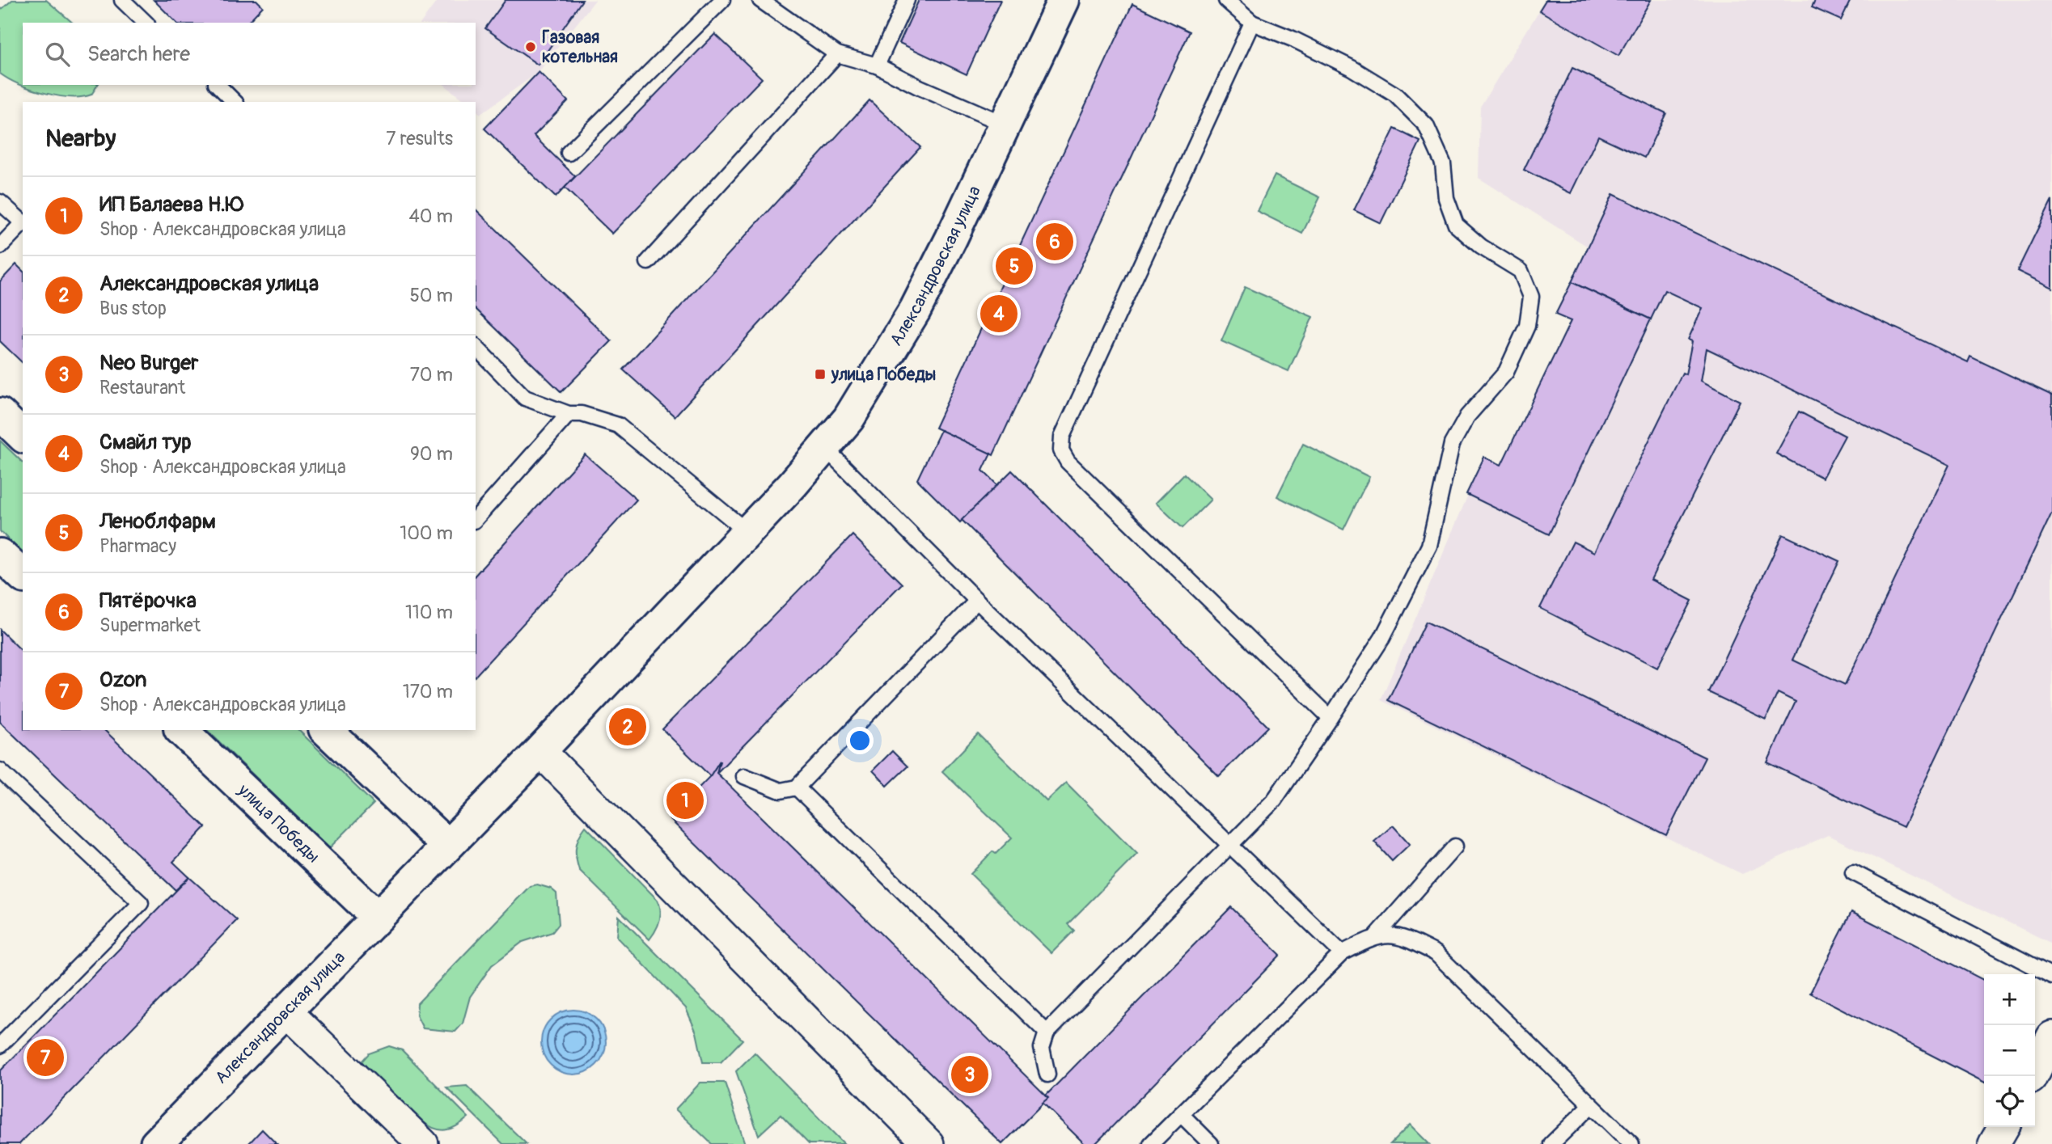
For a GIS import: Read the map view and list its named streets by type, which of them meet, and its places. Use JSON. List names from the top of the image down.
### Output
{
  "streets": {
    "main road": ["Александровская улица", "улица Победы"]
  },
  "crossings": [
    ["Александровская улица", "улица Победы"]
  ],
  "places": {
    "other": ["Газовая котельная"],
    "transit": ["улица Победы"]
  },
  "page": {
    "search": "Search here",
    "heading": ["Nearby", "7 results"],
    "list": [
      {
        "mark": "1",
        "name": "ИП Балаева Н.Ю",
        "note": "Shop · Александровская улица",
        "value": "40 m"
      },
      {
        "mark": "2",
        "name": "Александровская улица",
        "note": "Bus stop",
        "value": "50 m"
      },
      {
        "mark": "3",
        "name": "Neo Burger",
        "note": "Restaurant",
        "value": "70 m"
      },
      {
        "mark": "4",
        "name": "Смайл тур",
        "note": "Shop · Александровская улица",
        "value": "90 m"
      },
      {
        "mark": "5",
        "name": "Леноблфарм",
        "note": "Pharmacy",
        "value": "100 m"
      },
      {
        "mark": "6",
        "name": "Пятёрочка",
        "note": "Supermarket",
        "value": "110 m"
      },
      {
        "mark": "7",
        "name": "Ozon",
        "note": "Shop · Александровская улица",
        "value": "170 m"
      }
    ],
    "pins": [
      "6",
      "5",
      "4",
      "2",
      "1",
      "7",
      "3"
    ],
    "map_buttons": ["+", "−"]
  }
}
